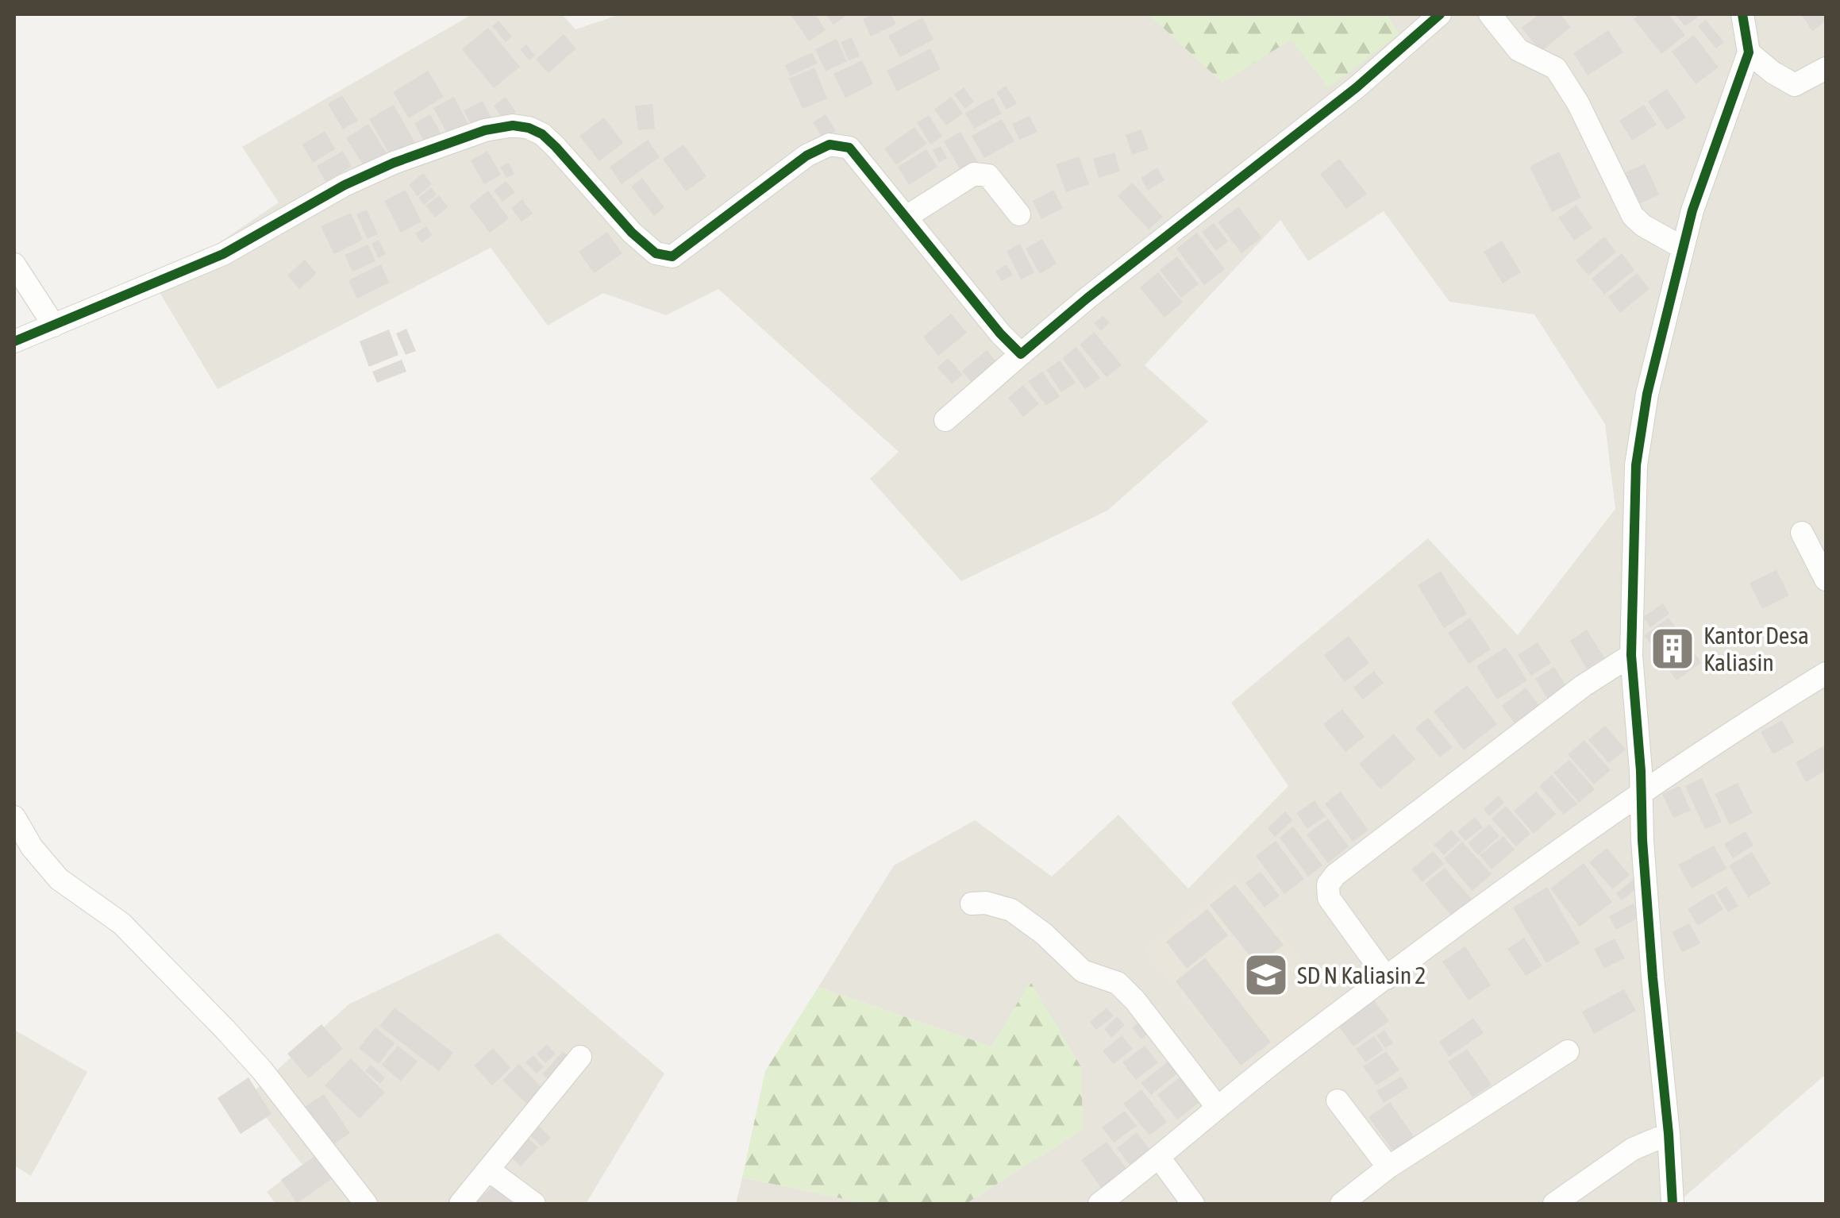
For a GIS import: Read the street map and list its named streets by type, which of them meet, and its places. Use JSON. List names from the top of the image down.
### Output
{
  "places": {
    "building": ["Kantor Desa Kaliasin"],
    "school or university": ["SD N Kaliasin 2"]
  }
}
